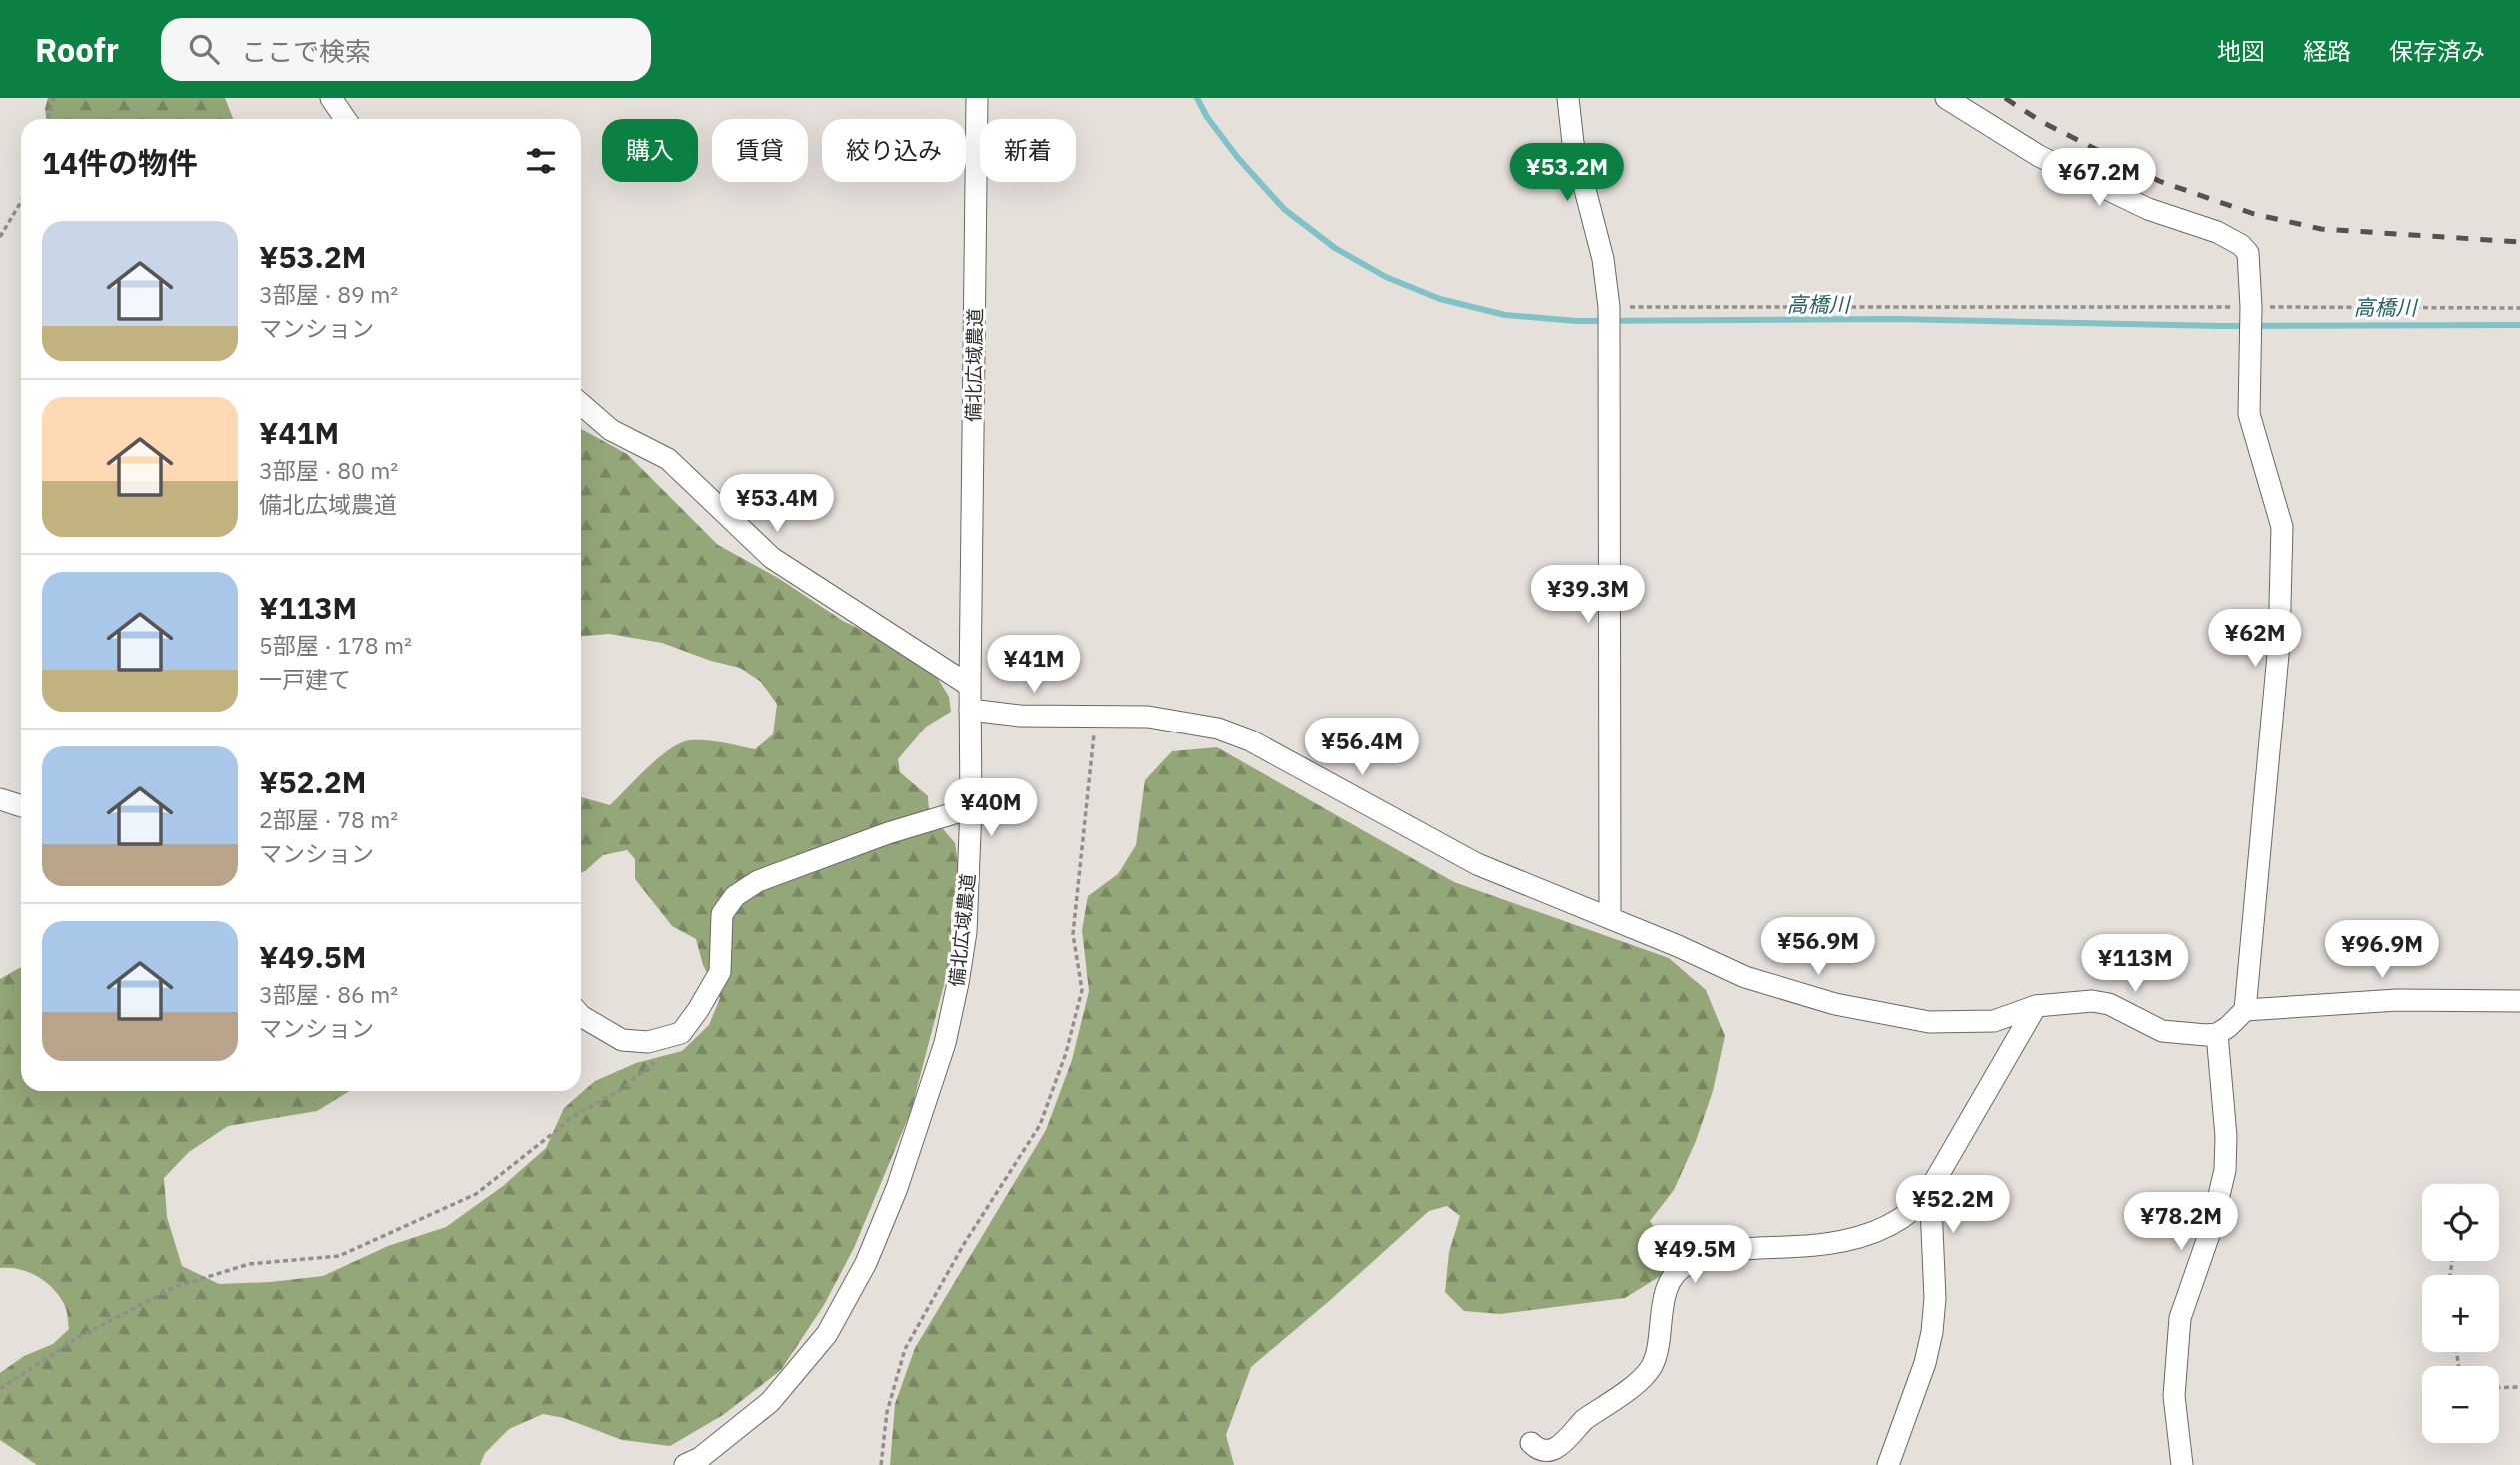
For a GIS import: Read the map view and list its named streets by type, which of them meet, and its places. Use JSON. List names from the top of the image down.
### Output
{
  "streets": {
    "street": ["備北広域農道"]
  },
  "water": ["高橋川"],
  "page": {
    "header": "Roofr",
    "search": "ここで検索",
    "nav": ["地図", "経路", "保存済み"],
    "chip": [
      "購入",
      "賃貸",
      "絞り込み",
      "新着"
    ],
    "heading": "14件の物件",
    "price": [
      "¥53.2M",
      "¥67.2M",
      "¥53.4M",
      "¥39.3M",
      "¥62M",
      "¥41M",
      "¥56.4M",
      "¥40M",
      "¥56.9M",
      "¥96.9M",
      "¥113M",
      "¥52.2M",
      "¥78.2M",
      "¥49.5M"
    ],
    "list": [
      {
        "name": "¥53.2M",
        "note": "3部屋 · 89 m² · マンション"
      },
      {
        "name": "¥41M",
        "note": "3部屋 · 80 m² · 備北広域農道"
      },
      {
        "name": "¥113M",
        "note": "5部屋 · 178 m² · 一戸建て"
      },
      {
        "name": "¥52.2M",
        "note": "2部屋 · 78 m² · マンション"
      },
      {
        "name": "¥49.5M",
        "note": "3部屋 · 86 m² · マンション"
      }
    ],
    "map_buttons": ["+", "−"]
  }
}
